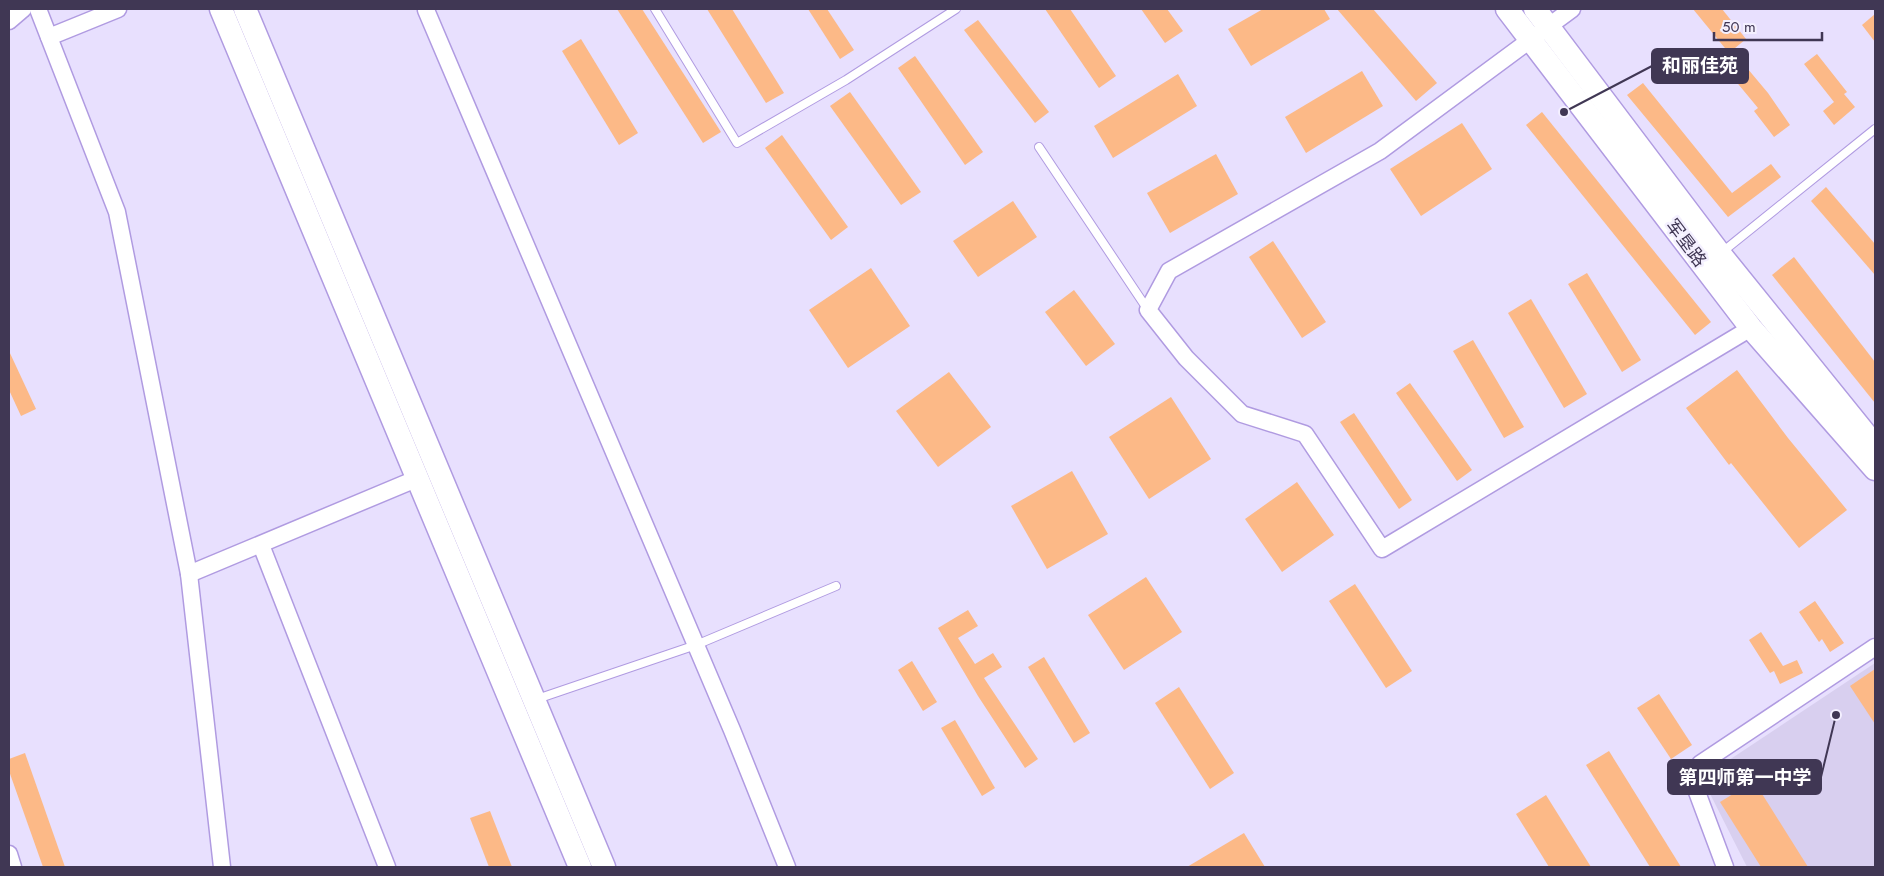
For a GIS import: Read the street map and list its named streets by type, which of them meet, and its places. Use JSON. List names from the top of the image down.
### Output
{
  "streets": {
    "main road": ["军垦路"]
  },
  "places": ["和丽佳苑", "第四师第一中学"],
  "scale_bar": "50 m"
}
